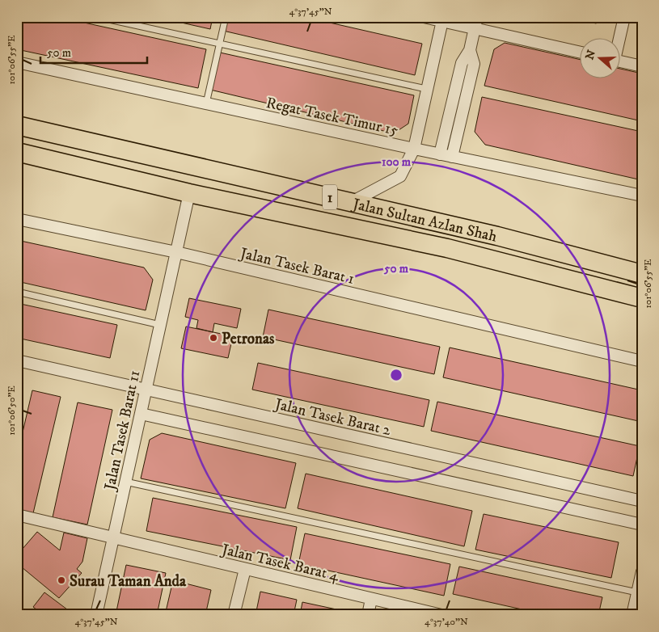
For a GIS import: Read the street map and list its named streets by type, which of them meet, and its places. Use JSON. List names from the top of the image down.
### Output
{
  "streets": {
    "main road": ["1", "Jalan Sultan Azlan Shah"],
    "street": [
      "Regat Tasek Timur 15",
      "Jalan Tasek Barat 1",
      "Jalan Tasek Barat 2",
      "Jalan Tasek Barat 11",
      "Jalan Tasek Barat 4"
    ]
  },
  "crossings": [
    ["Jalan Sultan Azlan Shah", "Jalan Tasek Barat 11"],
    ["Jalan Tasek Barat 1", "Jalan Tasek Barat 11"],
    ["Jalan Tasek Barat 2", "Jalan Tasek Barat 11"],
    ["Jalan Tasek Barat 11", "Jalan Tasek Barat 4"]
  ],
  "places": ["Petronas", "Surau Taman Anda"],
  "scale_bar": "50 m",
  "north": "left",
  "coordinates": [
    "4°37'45\"N",
    "101°06'55\"E",
    "101°06'50\"E",
    "4°37'40\"N"
  ],
  "rings": ["100 m", "50 m"]
}
